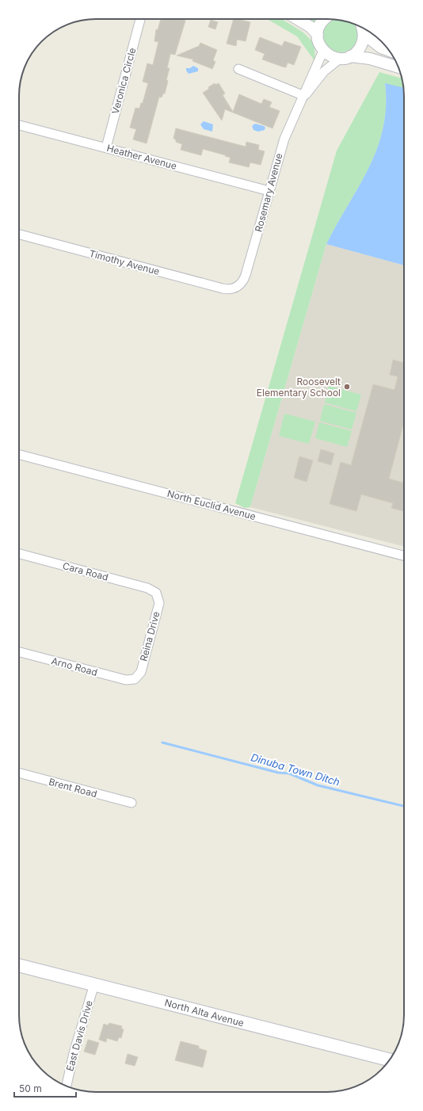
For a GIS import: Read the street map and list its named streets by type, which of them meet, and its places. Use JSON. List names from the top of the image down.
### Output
{
  "streets": {
    "main road": ["North Alta Avenue"],
    "street": [
      "Veronica Circle",
      "Heather Avenue",
      "Rosemary Avenue",
      "Timothy Avenue",
      "North Euclid Avenue",
      "Cara Road",
      "Reina Drive",
      "Arno Road",
      "Brent Road",
      "East Davis Drive"
    ]
  },
  "crossings": [
    ["Veronica Circle", "Heather Avenue"],
    ["Heather Avenue", "Rosemary Avenue"],
    ["Rosemary Avenue", "Timothy Avenue"],
    ["Cara Road", "Reina Drive"],
    ["Reina Drive", "Arno Road"],
    ["North Alta Avenue", "East Davis Drive"]
  ],
  "water": ["Dinuba Town Ditch"],
  "places": ["Roosevelt Elementary School"],
  "scale_bar": "50 m"
}
